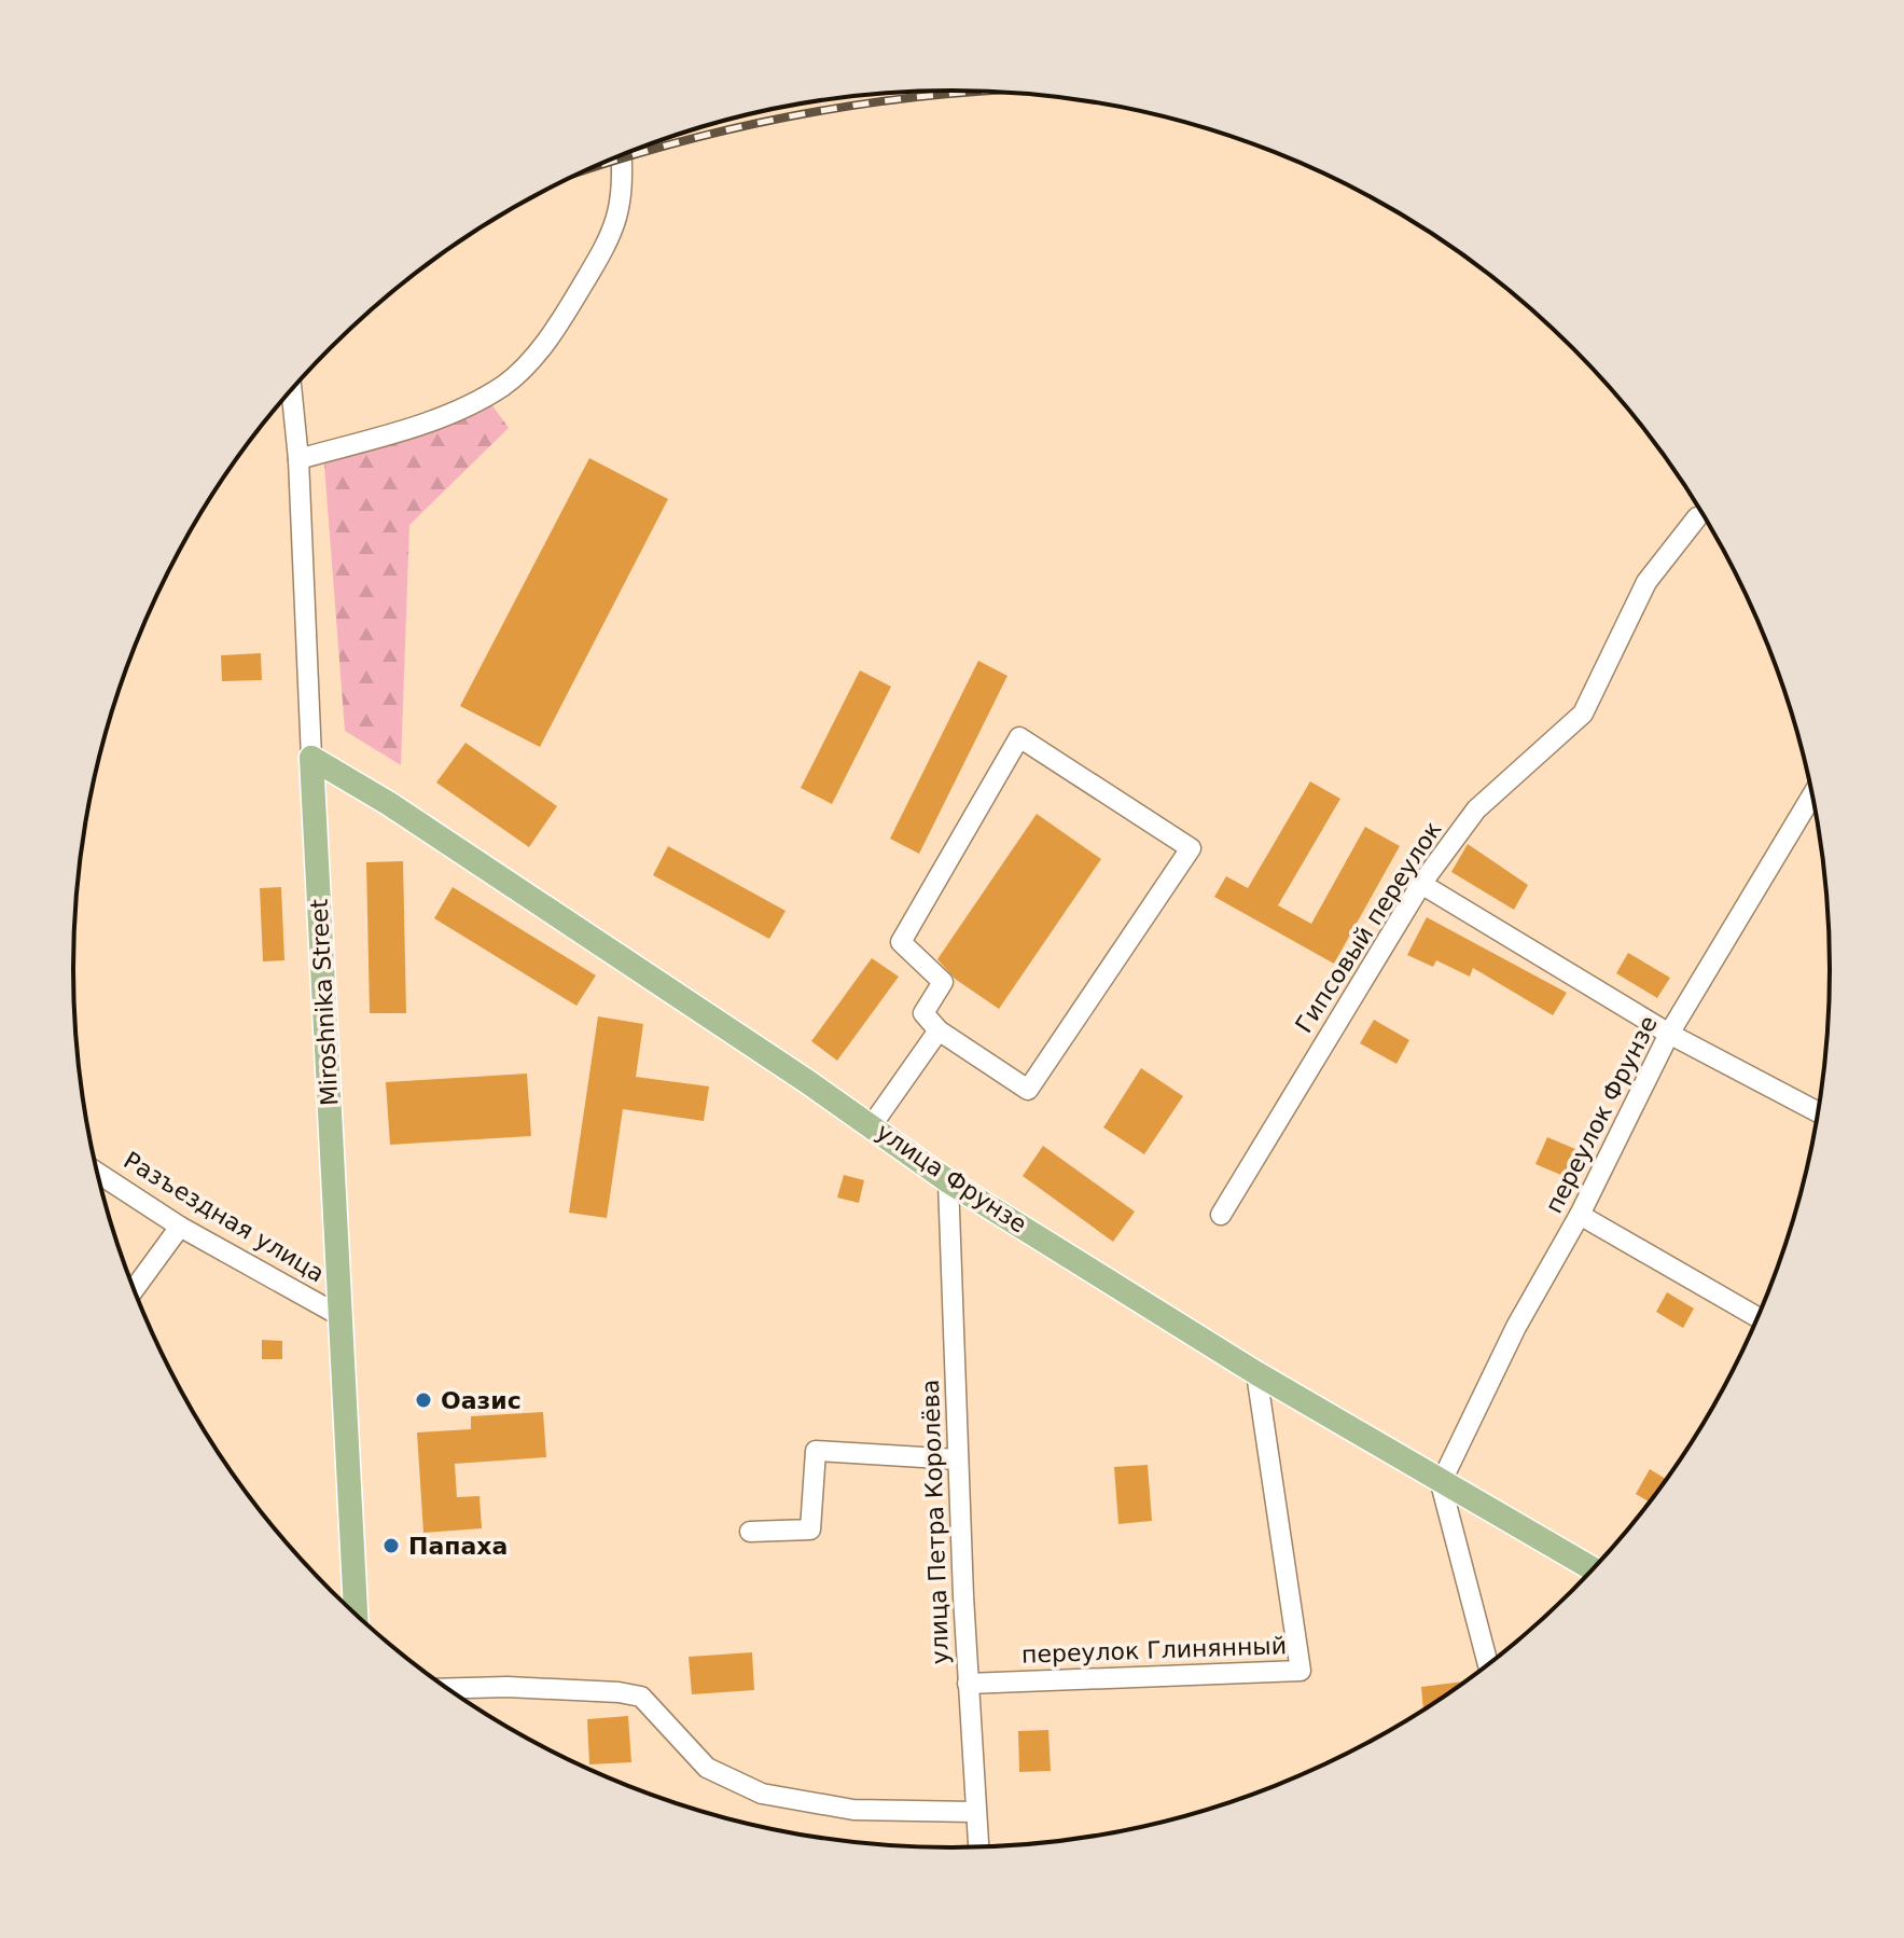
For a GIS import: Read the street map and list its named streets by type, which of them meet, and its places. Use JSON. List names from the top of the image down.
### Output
{
  "streets": {
    "main road": ["Miroshnika Street", "улица Фрунзе"],
    "street": [
      "Гипсовый переулок",
      "переулок Фрунзе",
      "Разъездная улица",
      "улица Петра Королёва",
      "переулок Глинянный"
    ]
  },
  "crossings": [
    ["Miroshnika Street", "улица Фрунзе"],
    ["Miroshnika Street", "Разъездная улица"],
    ["переулок Фрунзе", "улица Фрунзе"],
    ["улица Фрунзе", "улица Петра Королёва"],
    ["улица Фрунзе", "переулок Глинянный"],
    ["улица Петра Королёва", "переулок Глинянный"]
  ],
  "places": ["Оазис", "Папаха"]
}
